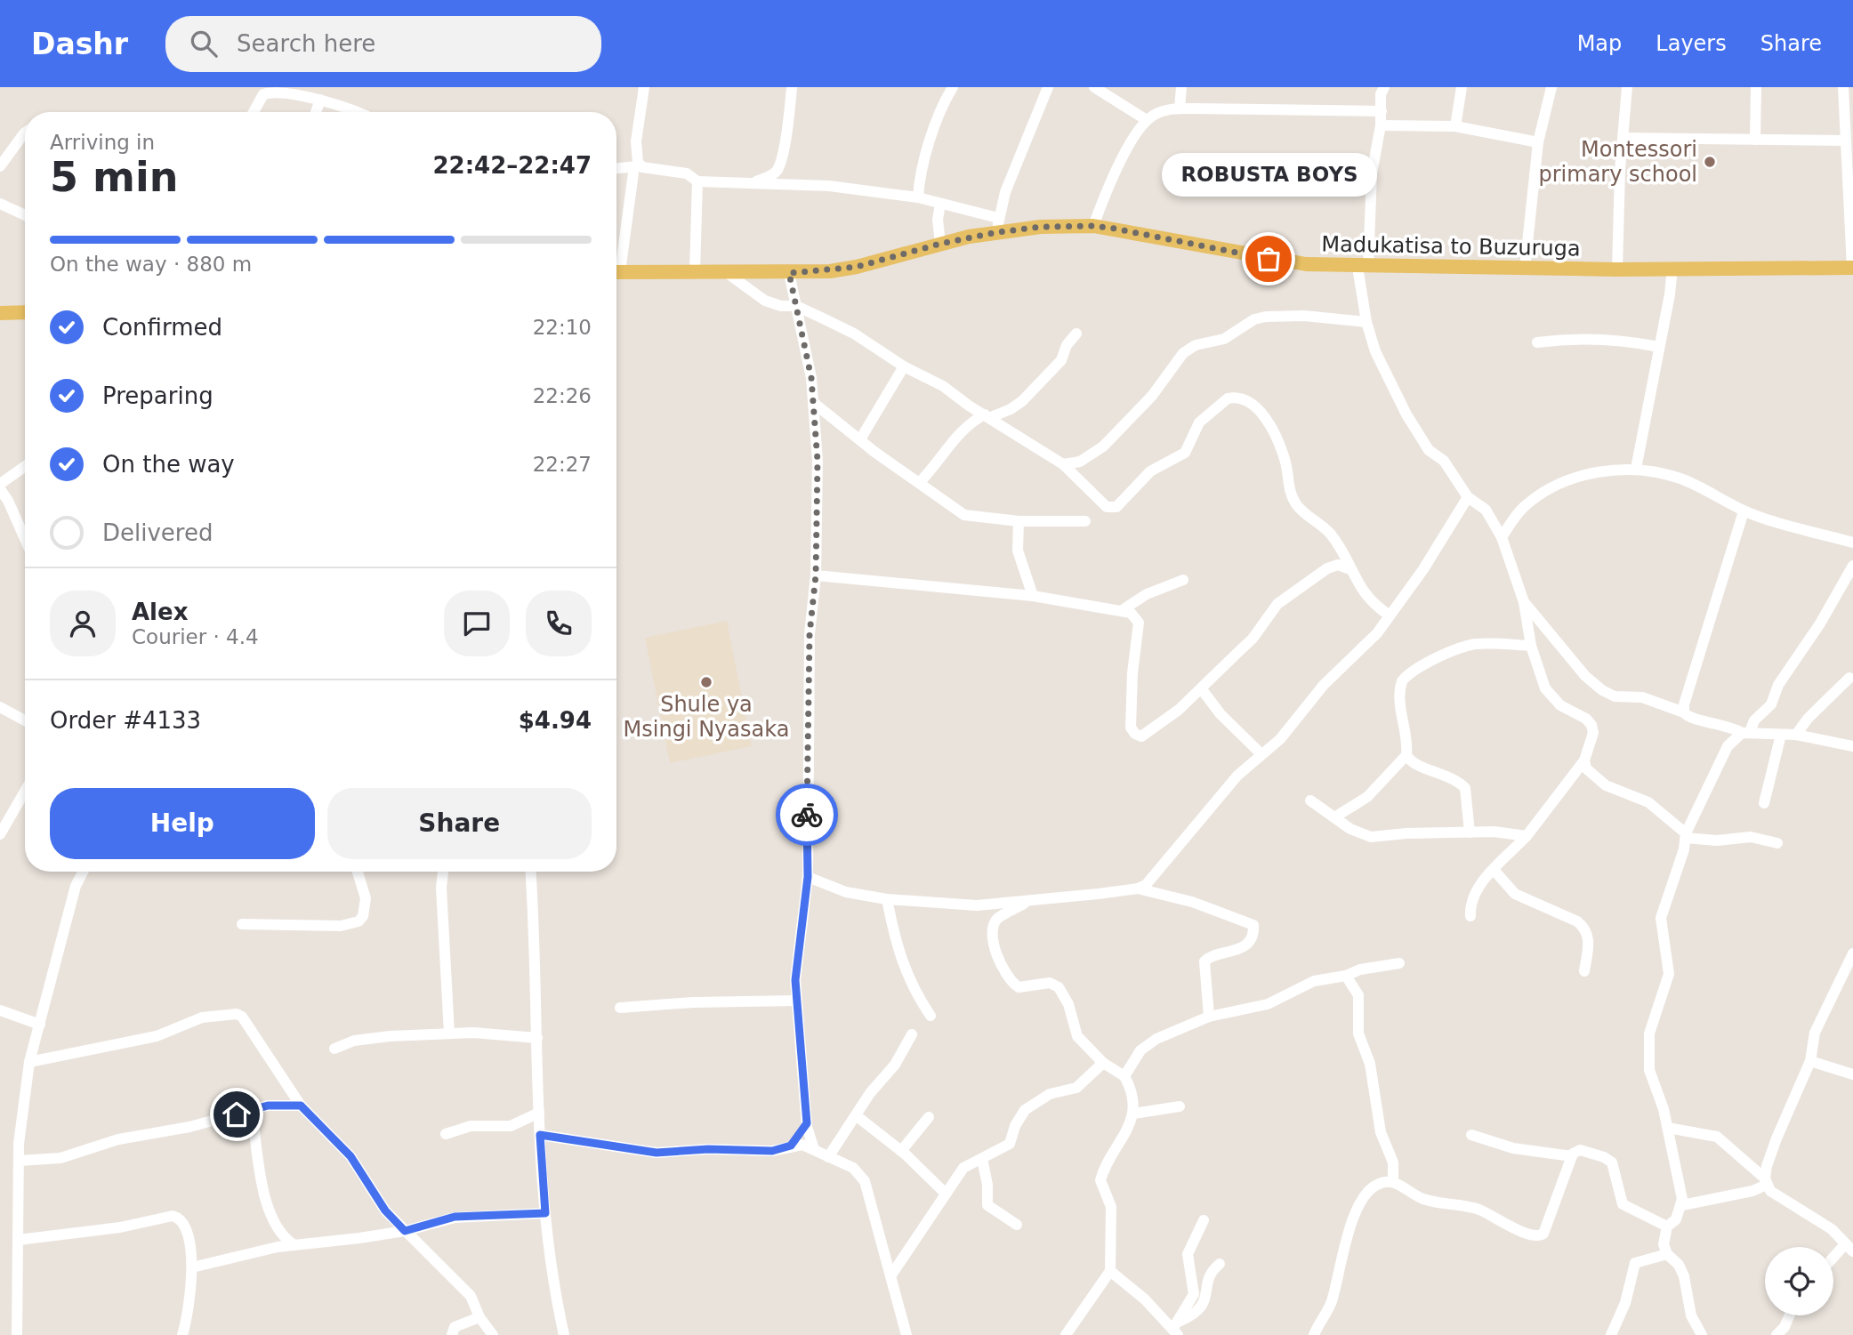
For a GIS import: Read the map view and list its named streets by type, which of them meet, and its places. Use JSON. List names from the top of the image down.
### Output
{
  "streets": {
    "main road": ["Madukatisa to Buzuruga"]
  },
  "places": ["Montessori primary school", "ROBUSTA BOYS", "Shule ya Msingi Nyasaka"],
  "page": {
    "header": "Dashr",
    "search": "Search here",
    "nav": ["Map", "Layers", "Share"],
    "heading": ["5 min", "Arriving in", "22:42–22:47"],
    "panel": [
      "Alex",
      "Courier · 4.4",
      "Order #4133",
      "$4.94"
    ],
    "bubble": "ROBUSTA BOYS",
    "bar": "On the way · 880 m",
    "list": [
      ["Confirmed", "22:10"],
      ["Preparing", "22:26"],
      ["On the way", "22:27"],
      "Delivered"
    ],
    "buttons": ["Help", "Share"]
  }
}
